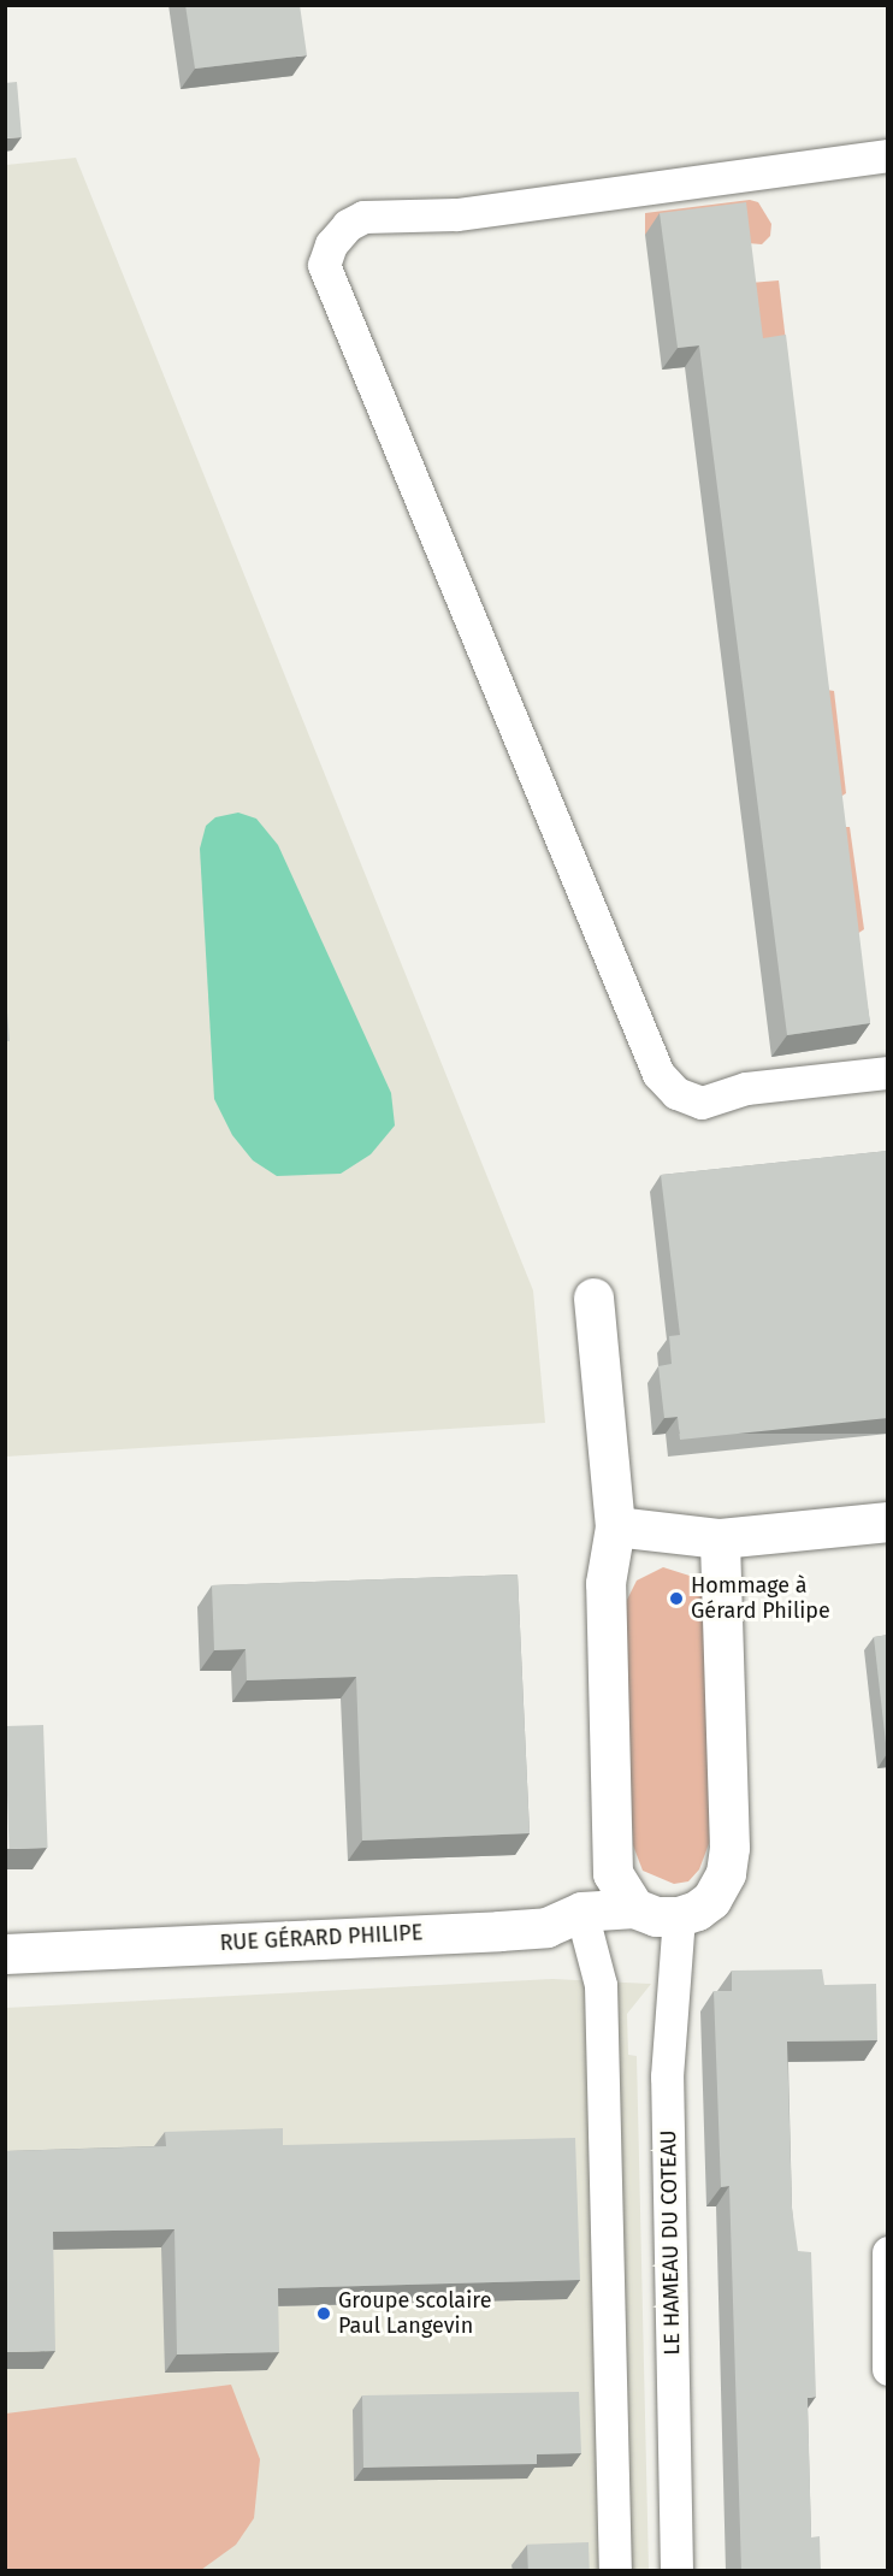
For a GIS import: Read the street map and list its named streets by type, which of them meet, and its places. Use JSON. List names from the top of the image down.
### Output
{
  "streets": {
    "street": ["RUE GÉRARD PHILIPE"],
    "lane": ["LE HAMEAU DU COTEAU"]
  },
  "crossings": [
    ["RUE GÉRARD PHILIPE", "LE HAMEAU DU COTEAU"]
  ],
  "places": ["Hommage à Gérard Philipe", "Groupe scolaire Paul Langevin"]
}
